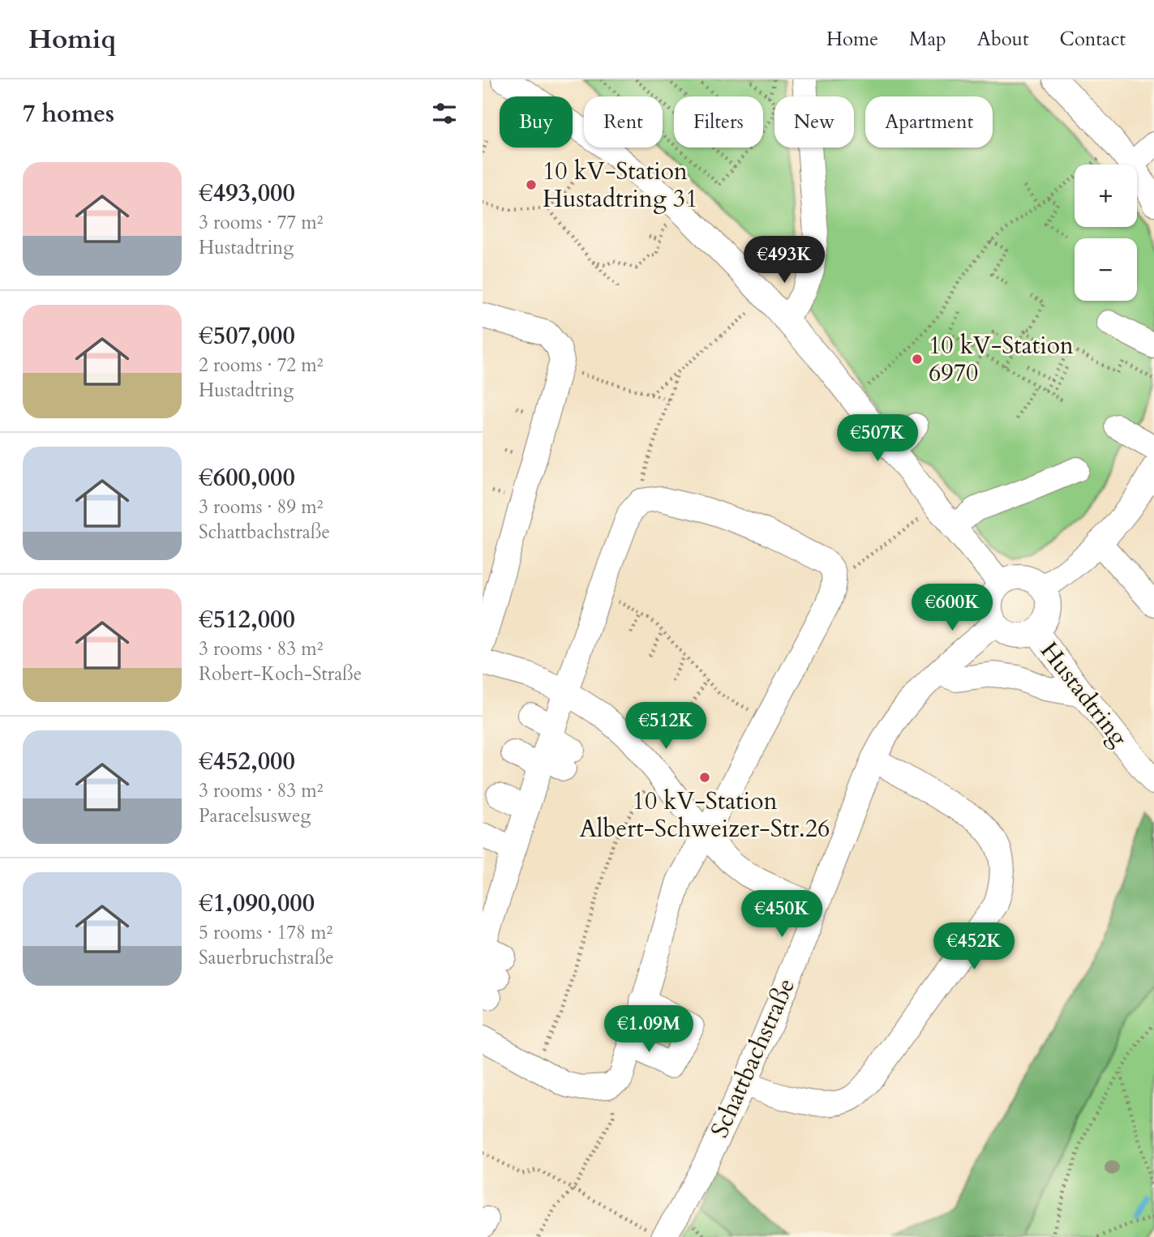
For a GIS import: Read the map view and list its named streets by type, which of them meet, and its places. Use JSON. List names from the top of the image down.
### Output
{
  "streets": {
    "street": ["Hustadtring", "Schattbachstraße"]
  },
  "crossings": [
    ["Hustadtring", "Schattbachstraße"]
  ],
  "places": ["10 kV-Station Hustadtring 31", "10 kV-Station 6970", "10 kV-Station Albert-Schweizer-Str.26"],
  "page": {
    "header": "Homiq",
    "nav": [
      "Home",
      "Map",
      "About",
      "Contact"
    ],
    "heading": "7 homes",
    "chip": [
      "Buy",
      "Rent",
      "Filters",
      "New",
      "Apartment"
    ],
    "list": [
      {
        "name": "€493,000",
        "note": "3 rooms · 77 m² · Hustadtring"
      },
      {
        "name": "€507,000",
        "note": "2 rooms · 72 m² · Hustadtring"
      },
      {
        "name": "€600,000",
        "note": "3 rooms · 89 m² · Schattbachstraße"
      },
      {
        "name": "€512,000",
        "note": "3 rooms · 83 m² · Robert-Koch-Straße"
      },
      {
        "name": "€452,000",
        "note": "3 rooms · 83 m² · Paracelsusweg"
      },
      {
        "name": "€1,090,000",
        "note": "5 rooms · 178 m² · Sauerbruchstraße"
      }
    ],
    "map_buttons": ["+", "−"],
    "price": [
      "€493K",
      "€507K",
      "€600K",
      "€512K",
      "€450K",
      "€452K",
      "€1.09M"
    ]
  }
}
